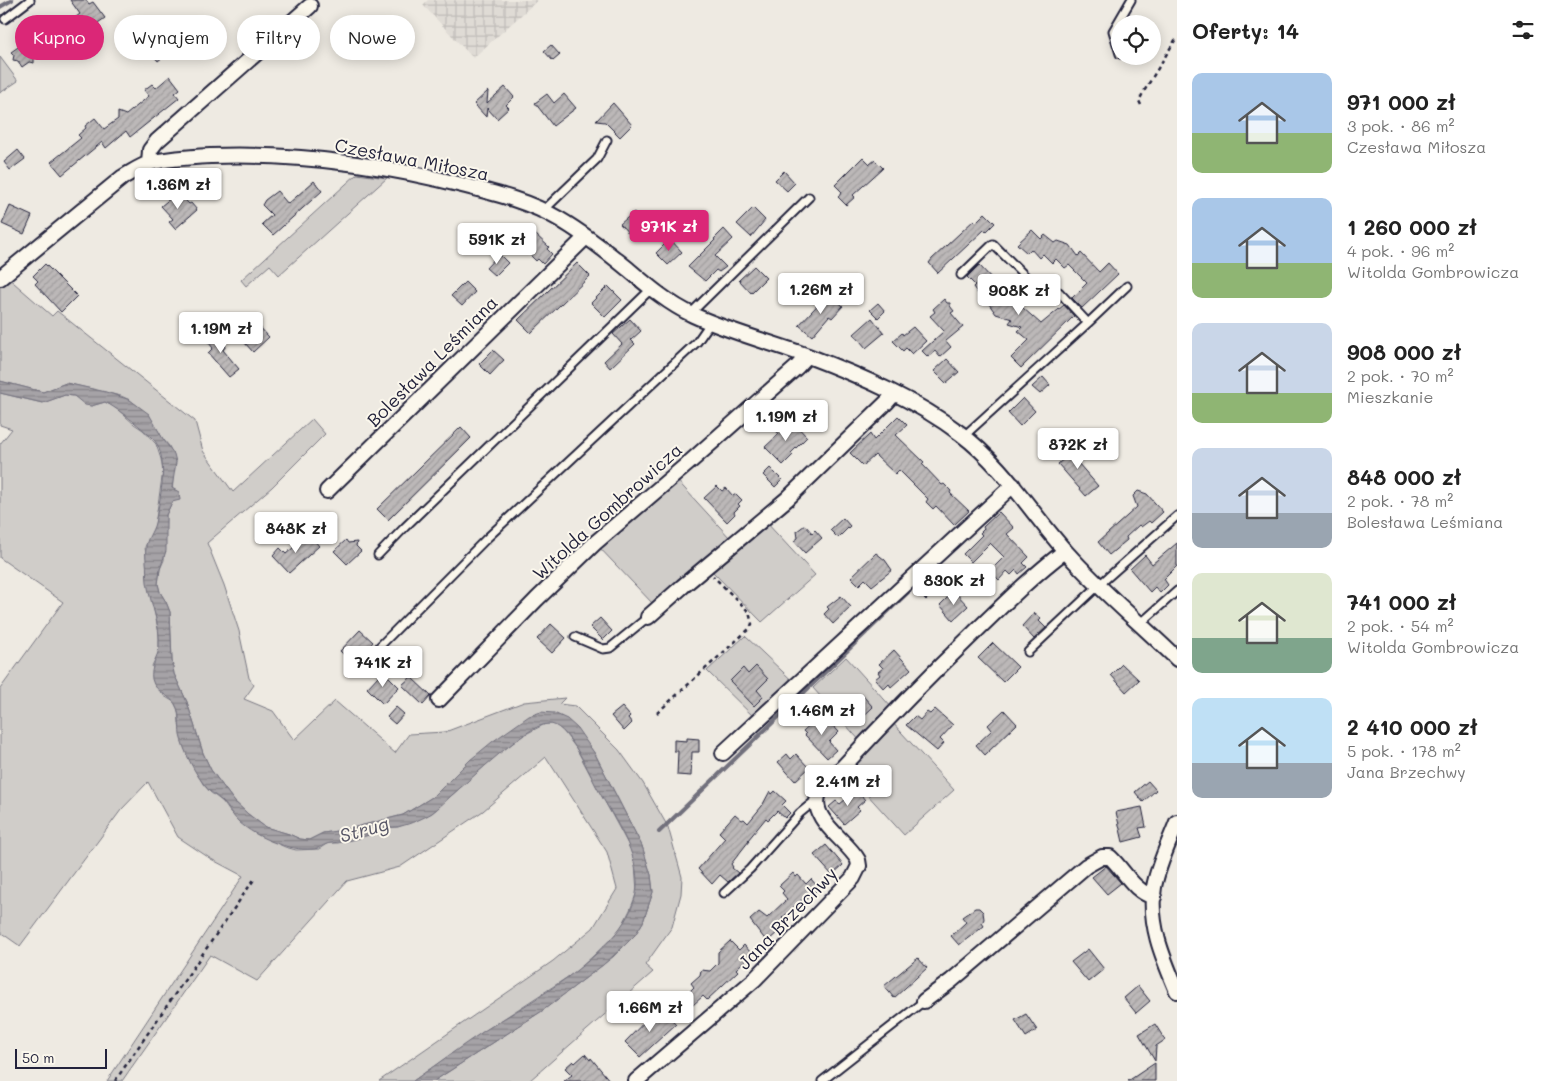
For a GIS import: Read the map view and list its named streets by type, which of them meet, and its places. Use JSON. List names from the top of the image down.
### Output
{
  "streets": {
    "street": [
      "Czesława Miłosza",
      "Bolesława Leśmiana",
      "Witolda Gombrowicza",
      "Jana Brzechwy"
    ]
  },
  "crossings": [
    ["Czesława Miłosza", "Bolesława Leśmiana"],
    ["Czesława Miłosza", "Witolda Gombrowicza"]
  ],
  "water": ["Strug"],
  "scale_bar": "50 m",
  "page": {
    "heading": "Oferty: 14",
    "chip": [
      "Kupno",
      "Wynajem",
      "Filtry",
      "Nowe"
    ],
    "list": [
      {
        "name": "971 000 zł",
        "note": "3 pok. · 86 m² · Czesława Miłosza"
      },
      {
        "name": "1 260 000 zł",
        "note": "4 pok. · 96 m² · Witolda Gombrowicza"
      },
      {
        "name": "908 000 zł",
        "note": "2 pok. · 70 m² · Mieszkanie"
      },
      {
        "name": "848 000 zł",
        "note": "2 pok. · 78 m² · Bolesława Leśmiana"
      },
      {
        "name": "741 000 zł",
        "note": "2 pok. · 54 m² · Witolda Gombrowicza"
      },
      {
        "name": "2 410 000 zł",
        "note": "5 pok. · 178 m² · Jana Brzechwy"
      }
    ],
    "price": [
      "1.36M zł",
      "971K zł",
      "591K zł",
      "1.26M zł",
      "908K zł",
      "1.19M zł",
      "1.19M zł",
      "872K zł",
      "848K zł",
      "830K zł",
      "741K zł",
      "1.46M zł",
      "2.41M zł",
      "1.66M zł"
    ],
    "scale": "50 m"
  }
}
